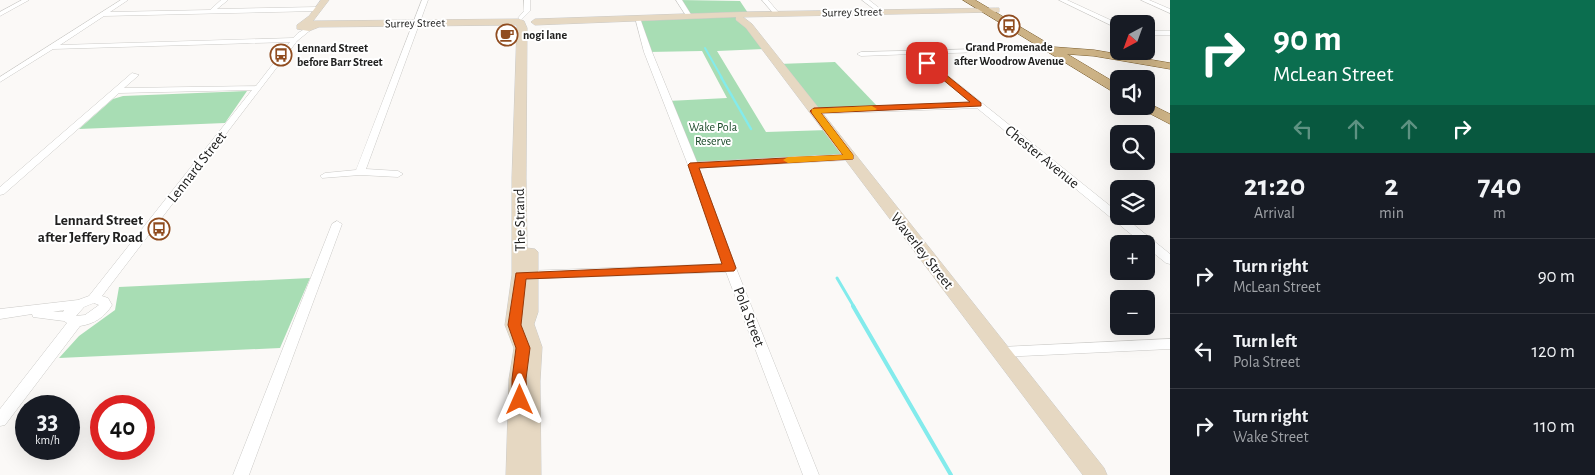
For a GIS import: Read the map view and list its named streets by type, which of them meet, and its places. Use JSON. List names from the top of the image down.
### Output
{
  "streets": {
    "street": [
      "Surrey Street",
      "Chester Avenue",
      "Lennard Street",
      "The Strand",
      "Waverley Street",
      "Pola Street"
    ]
  },
  "crossings": [
    ["Surrey Street", "Lennard Street"],
    ["Surrey Street", "The Strand"],
    ["Surrey Street", "Waverley Street"],
    ["Surrey Street", "Pola Street"]
  ],
  "parks": ["Wake Pola Reserve"],
  "places": {
    "bus stop": ["Grand Promenade after Woodrow Avenue", "Lennard Street before Barr Street", "Lennard Street after Jeffery Road"],
    "cafe": ["nogi lane"]
  },
  "north": "bottom left",
  "page": {
    "turn": ["90 m", "McLean Street"],
    "map_buttons": ["+", "−"],
    "eta": [
      "21:20",
      "Arrival",
      "2",
      "min",
      "740",
      "m"
    ],
    "list": [
      {
        "name": "Turn right",
        "note": "McLean Street",
        "value": "90 m"
      },
      {
        "name": "Turn left",
        "note": "Pola Street",
        "value": "120 m"
      },
      {
        "name": "Turn right",
        "note": "Wake Street",
        "value": "110 m"
      }
    ],
    "speed": "33 km/h",
    "limit": "40"
  }
}
